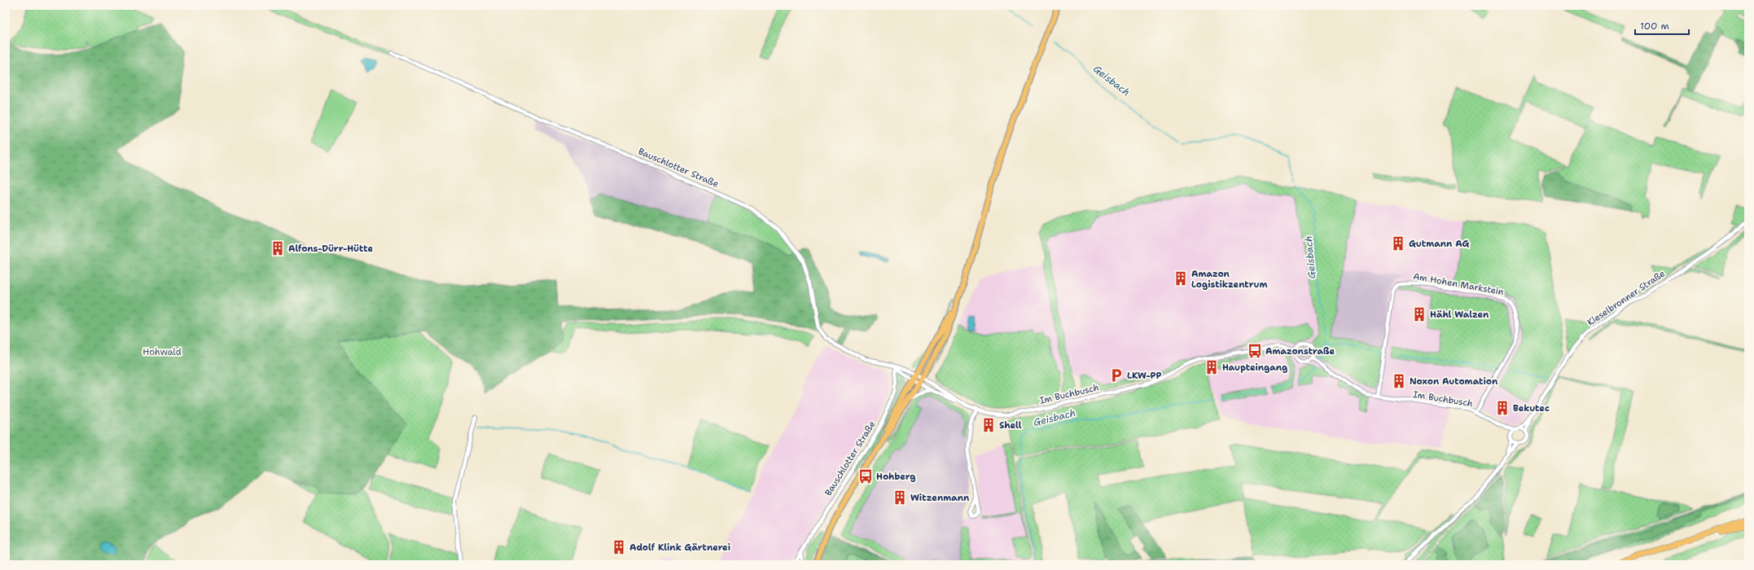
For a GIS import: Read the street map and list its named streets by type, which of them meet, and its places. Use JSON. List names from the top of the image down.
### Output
{
  "streets": {
    "street": [
      "Bauschlotter Straße",
      "Am Hohen Markstein",
      "Kieselbronner Straße",
      "Im Buchbusch"
    ]
  },
  "crossings": [
    ["Bauschlotter Straße", "Im Buchbusch"],
    ["Am Hohen Markstein", "Im Buchbusch"],
    ["Kieselbronner Straße", "Im Buchbusch"]
  ],
  "water": ["Geisbach"],
  "parks": ["Hohwald"],
  "places": {
    "building": [
      "Gutmann AG",
      "Alfons-Dürr-Hütte",
      "Amazon Logistikzentrum",
      "Hähl Walzen",
      "Haupteingang",
      "Noxon Automation",
      "Bekutec",
      "Shell",
      "Witzenmann",
      "Adolf Klink Gärtnerei"
    ],
    "bus stop": ["Amazonstraße", "Hohberg"],
    "parking": ["LKW-PP"]
  },
  "scale_bar": "100 m"
}
